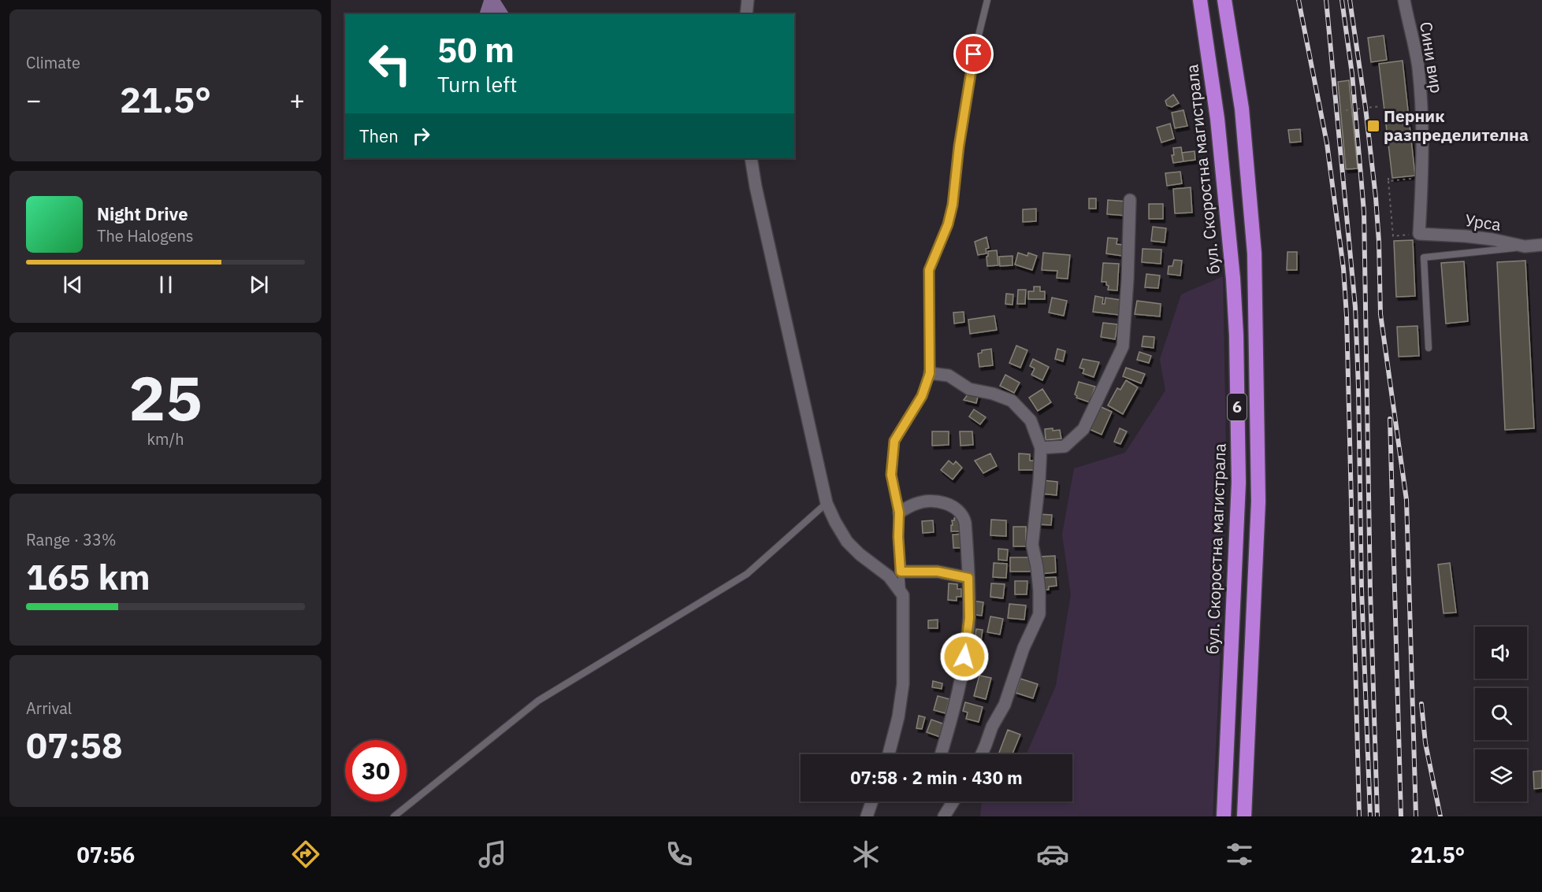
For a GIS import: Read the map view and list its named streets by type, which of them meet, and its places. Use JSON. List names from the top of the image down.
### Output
{
  "streets": {
    "highway": ["бул. Скоростна магистрала", "6"],
    "street": ["Сини вир", "Урса"]
  },
  "crossings": [
    ["Сини вир", "Урса"]
  ],
  "places": {
    "transit": ["Перник разпределителна"]
  },
  "page": {
    "tile": [
      "Climate",
      ["25", "km/h"],
      ["Range · 33%", "165 km"],
      ["Arrival", "07:58"]
    ],
    "turn": ["50 m", "Turn left"],
    "heat": ["−", "21.5°", "+"],
    "then": "Then",
    "song": ["Night Drive", "The Halogens"],
    "limit": "30",
    "trip": "07:58 · 2 min · 430 m",
    "tabs": ["07:56", "21.5°"]
  }
}
